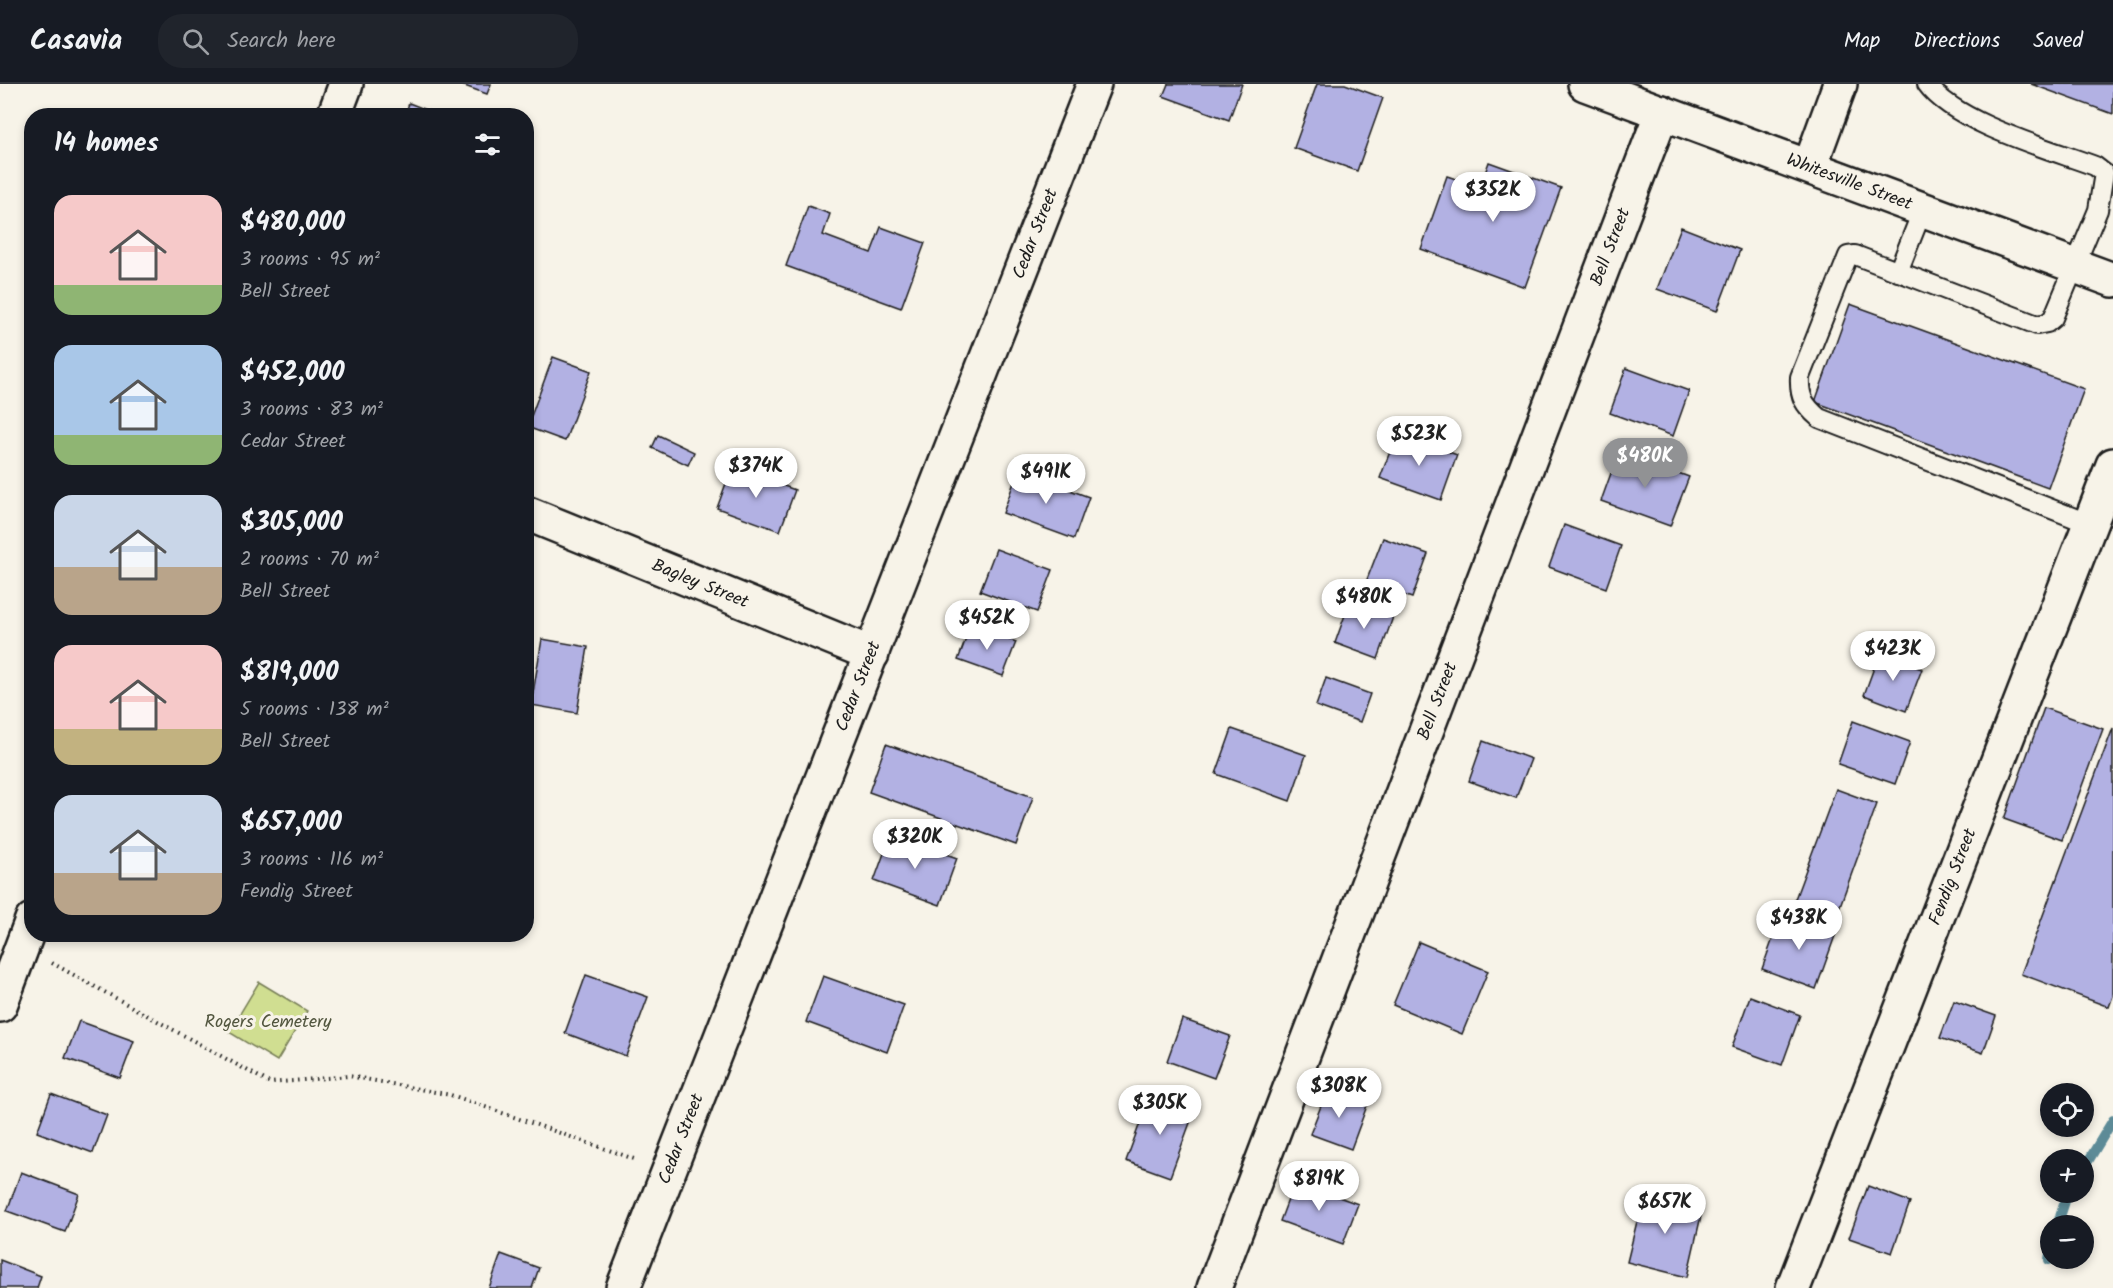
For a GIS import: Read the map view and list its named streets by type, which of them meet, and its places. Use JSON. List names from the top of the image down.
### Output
{
  "streets": {
    "street": [
      "Whitesville Street",
      "Cedar Street",
      "Bell Street",
      "Bagley Street",
      "Fendig Street"
    ]
  },
  "crossings": [
    ["Whitesville Street", "Bell Street"],
    ["Cedar Street", "Bagley Street"]
  ],
  "parks": ["Rogers Cemetery"],
  "page": {
    "header": "Casavia",
    "search": "Search here",
    "nav": ["Map", "Directions", "Saved"],
    "heading": "14 homes",
    "price": [
      "$352K",
      "$523K",
      "$480K",
      "$374K",
      "$491K",
      "$480K",
      "$452K",
      "$423K",
      "$320K",
      "$438K",
      "$308K",
      "$305K",
      "$819K",
      "$657K"
    ],
    "list": [
      {
        "name": "$480,000",
        "note": "3 rooms · 95 m² · Bell Street"
      },
      {
        "name": "$452,000",
        "note": "3 rooms · 83 m² · Cedar Street"
      },
      {
        "name": "$305,000",
        "note": "2 rooms · 70 m² · Bell Street"
      },
      {
        "name": "$819,000",
        "note": "5 rooms · 138 m² · Bell Street"
      },
      {
        "name": "$657,000",
        "note": "3 rooms · 116 m² · Fendig Street"
      }
    ],
    "map_buttons": ["+", "−"]
  }
}
